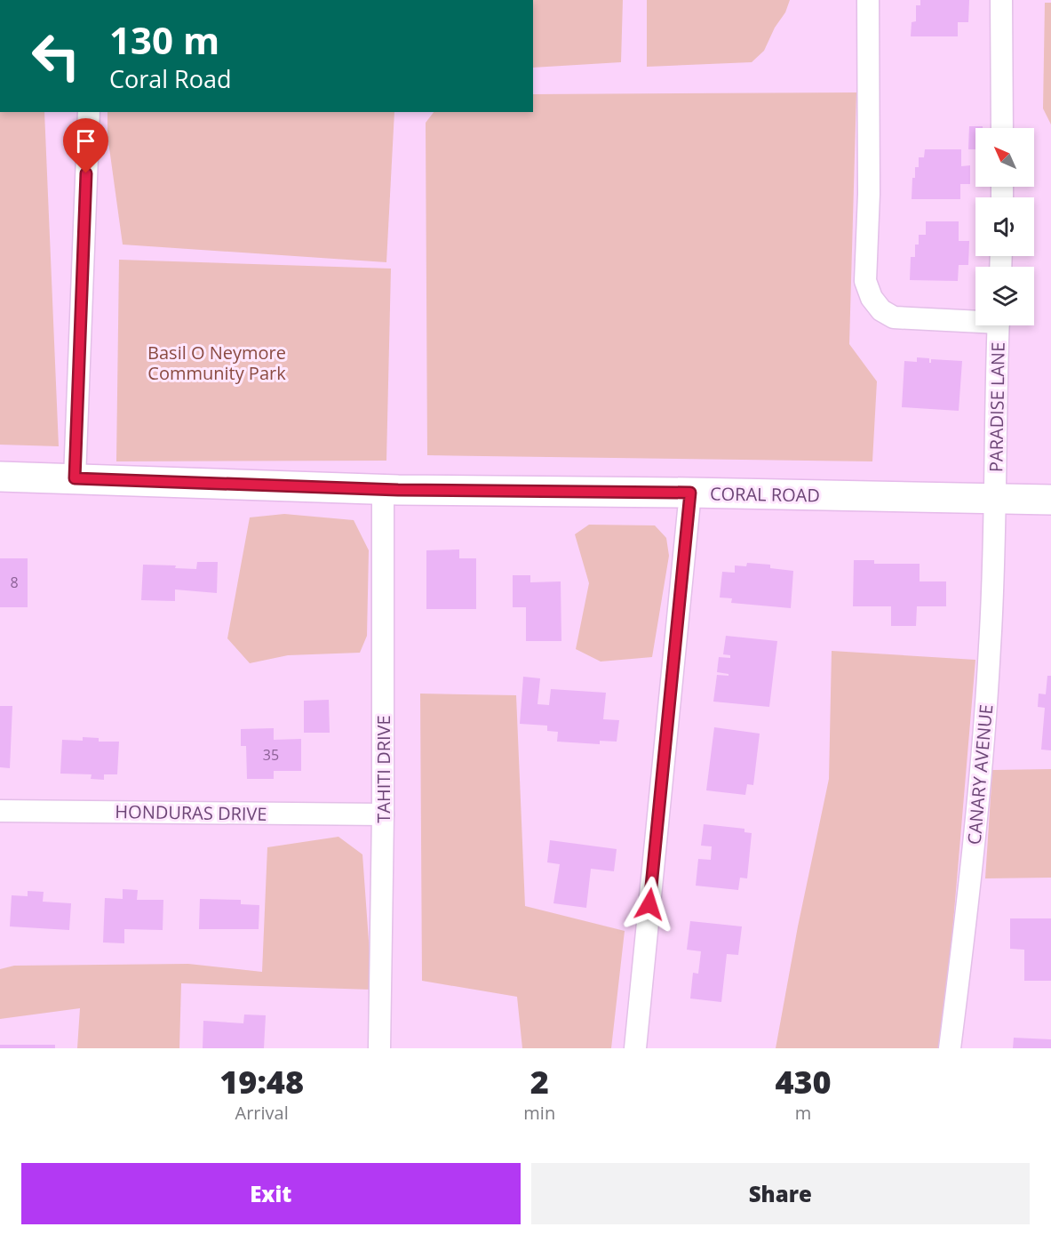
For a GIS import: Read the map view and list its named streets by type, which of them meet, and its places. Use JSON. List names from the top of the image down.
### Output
{
  "streets": {
    "street": [
      "PARADISE LANE",
      "CORAL ROAD",
      "TAHITI DRIVE",
      "CANARY AVENUE",
      "HONDURAS DRIVE"
    ]
  },
  "crossings": [
    ["PARADISE LANE", "CORAL ROAD"],
    ["PARADISE LANE", "CANARY AVENUE"],
    ["CORAL ROAD", "TAHITI DRIVE"],
    ["CORAL ROAD", "CANARY AVENUE"],
    ["TAHITI DRIVE", "HONDURAS DRIVE"]
  ],
  "parks": ["Basil O Neymore Community Park"],
  "house_numbers": ["8", "35"],
  "north": "top left",
  "page": {
    "turn": ["130 m", "Coral Road"],
    "eta": [
      "19:48",
      "Arrival",
      "2",
      "min",
      "430",
      "m"
    ],
    "buttons": ["Exit", "Share"]
  }
}
